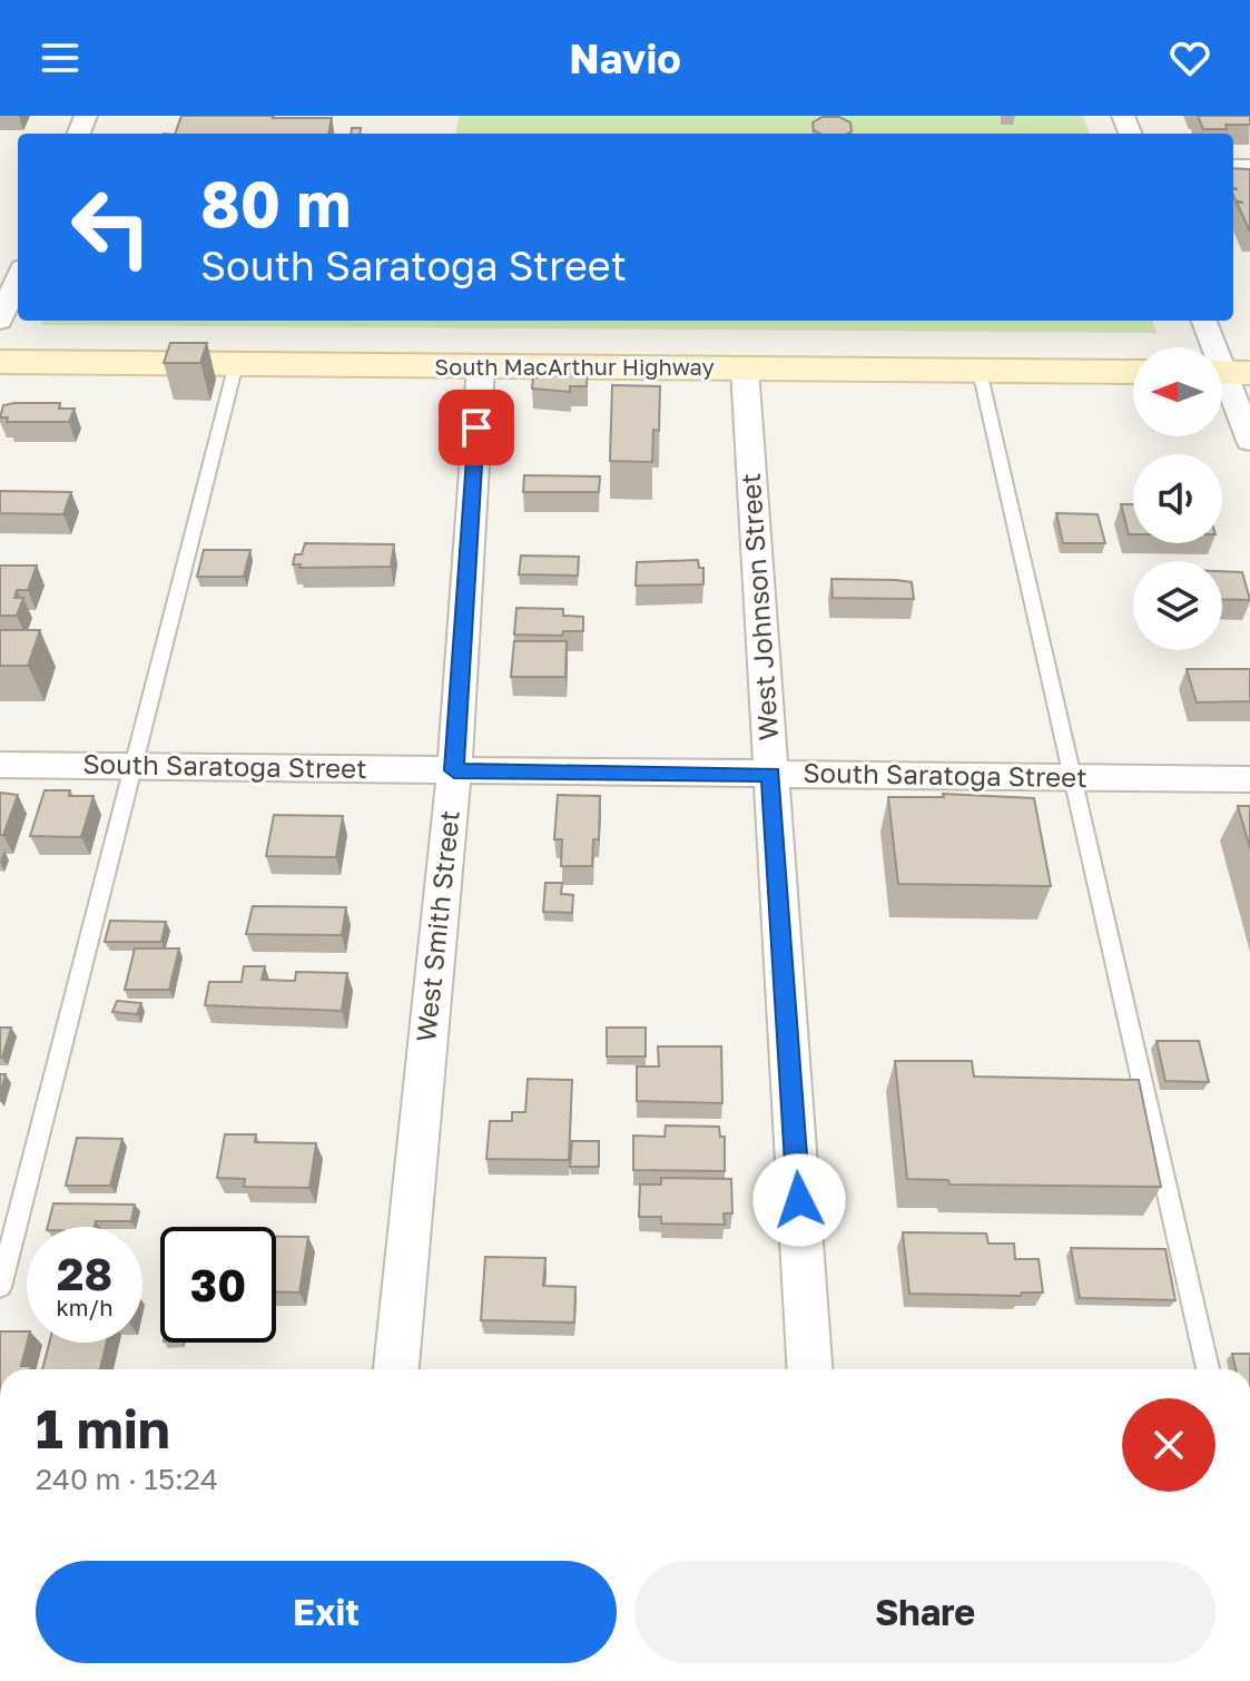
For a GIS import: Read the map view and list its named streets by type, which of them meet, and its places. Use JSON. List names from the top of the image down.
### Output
{
  "streets": {
    "main road": ["South MacArthur Highway"],
    "street": ["West Johnson Street", "South Saratoga Street", "West Smith Street"]
  },
  "crossings": [
    ["South MacArthur Highway", "West Johnson Street"],
    ["South MacArthur Highway", "West Smith Street"],
    ["West Johnson Street", "South Saratoga Street"],
    ["South Saratoga Street", "West Smith Street"]
  ],
  "north": "left",
  "page": {
    "header": "Navio",
    "turn": ["80 m", "South Saratoga Street"],
    "speed": "28 km/h",
    "limit": "30",
    "heading": ["1 min", "240 m · 15:24"],
    "buttons": ["Exit", "Share"]
  }
}
